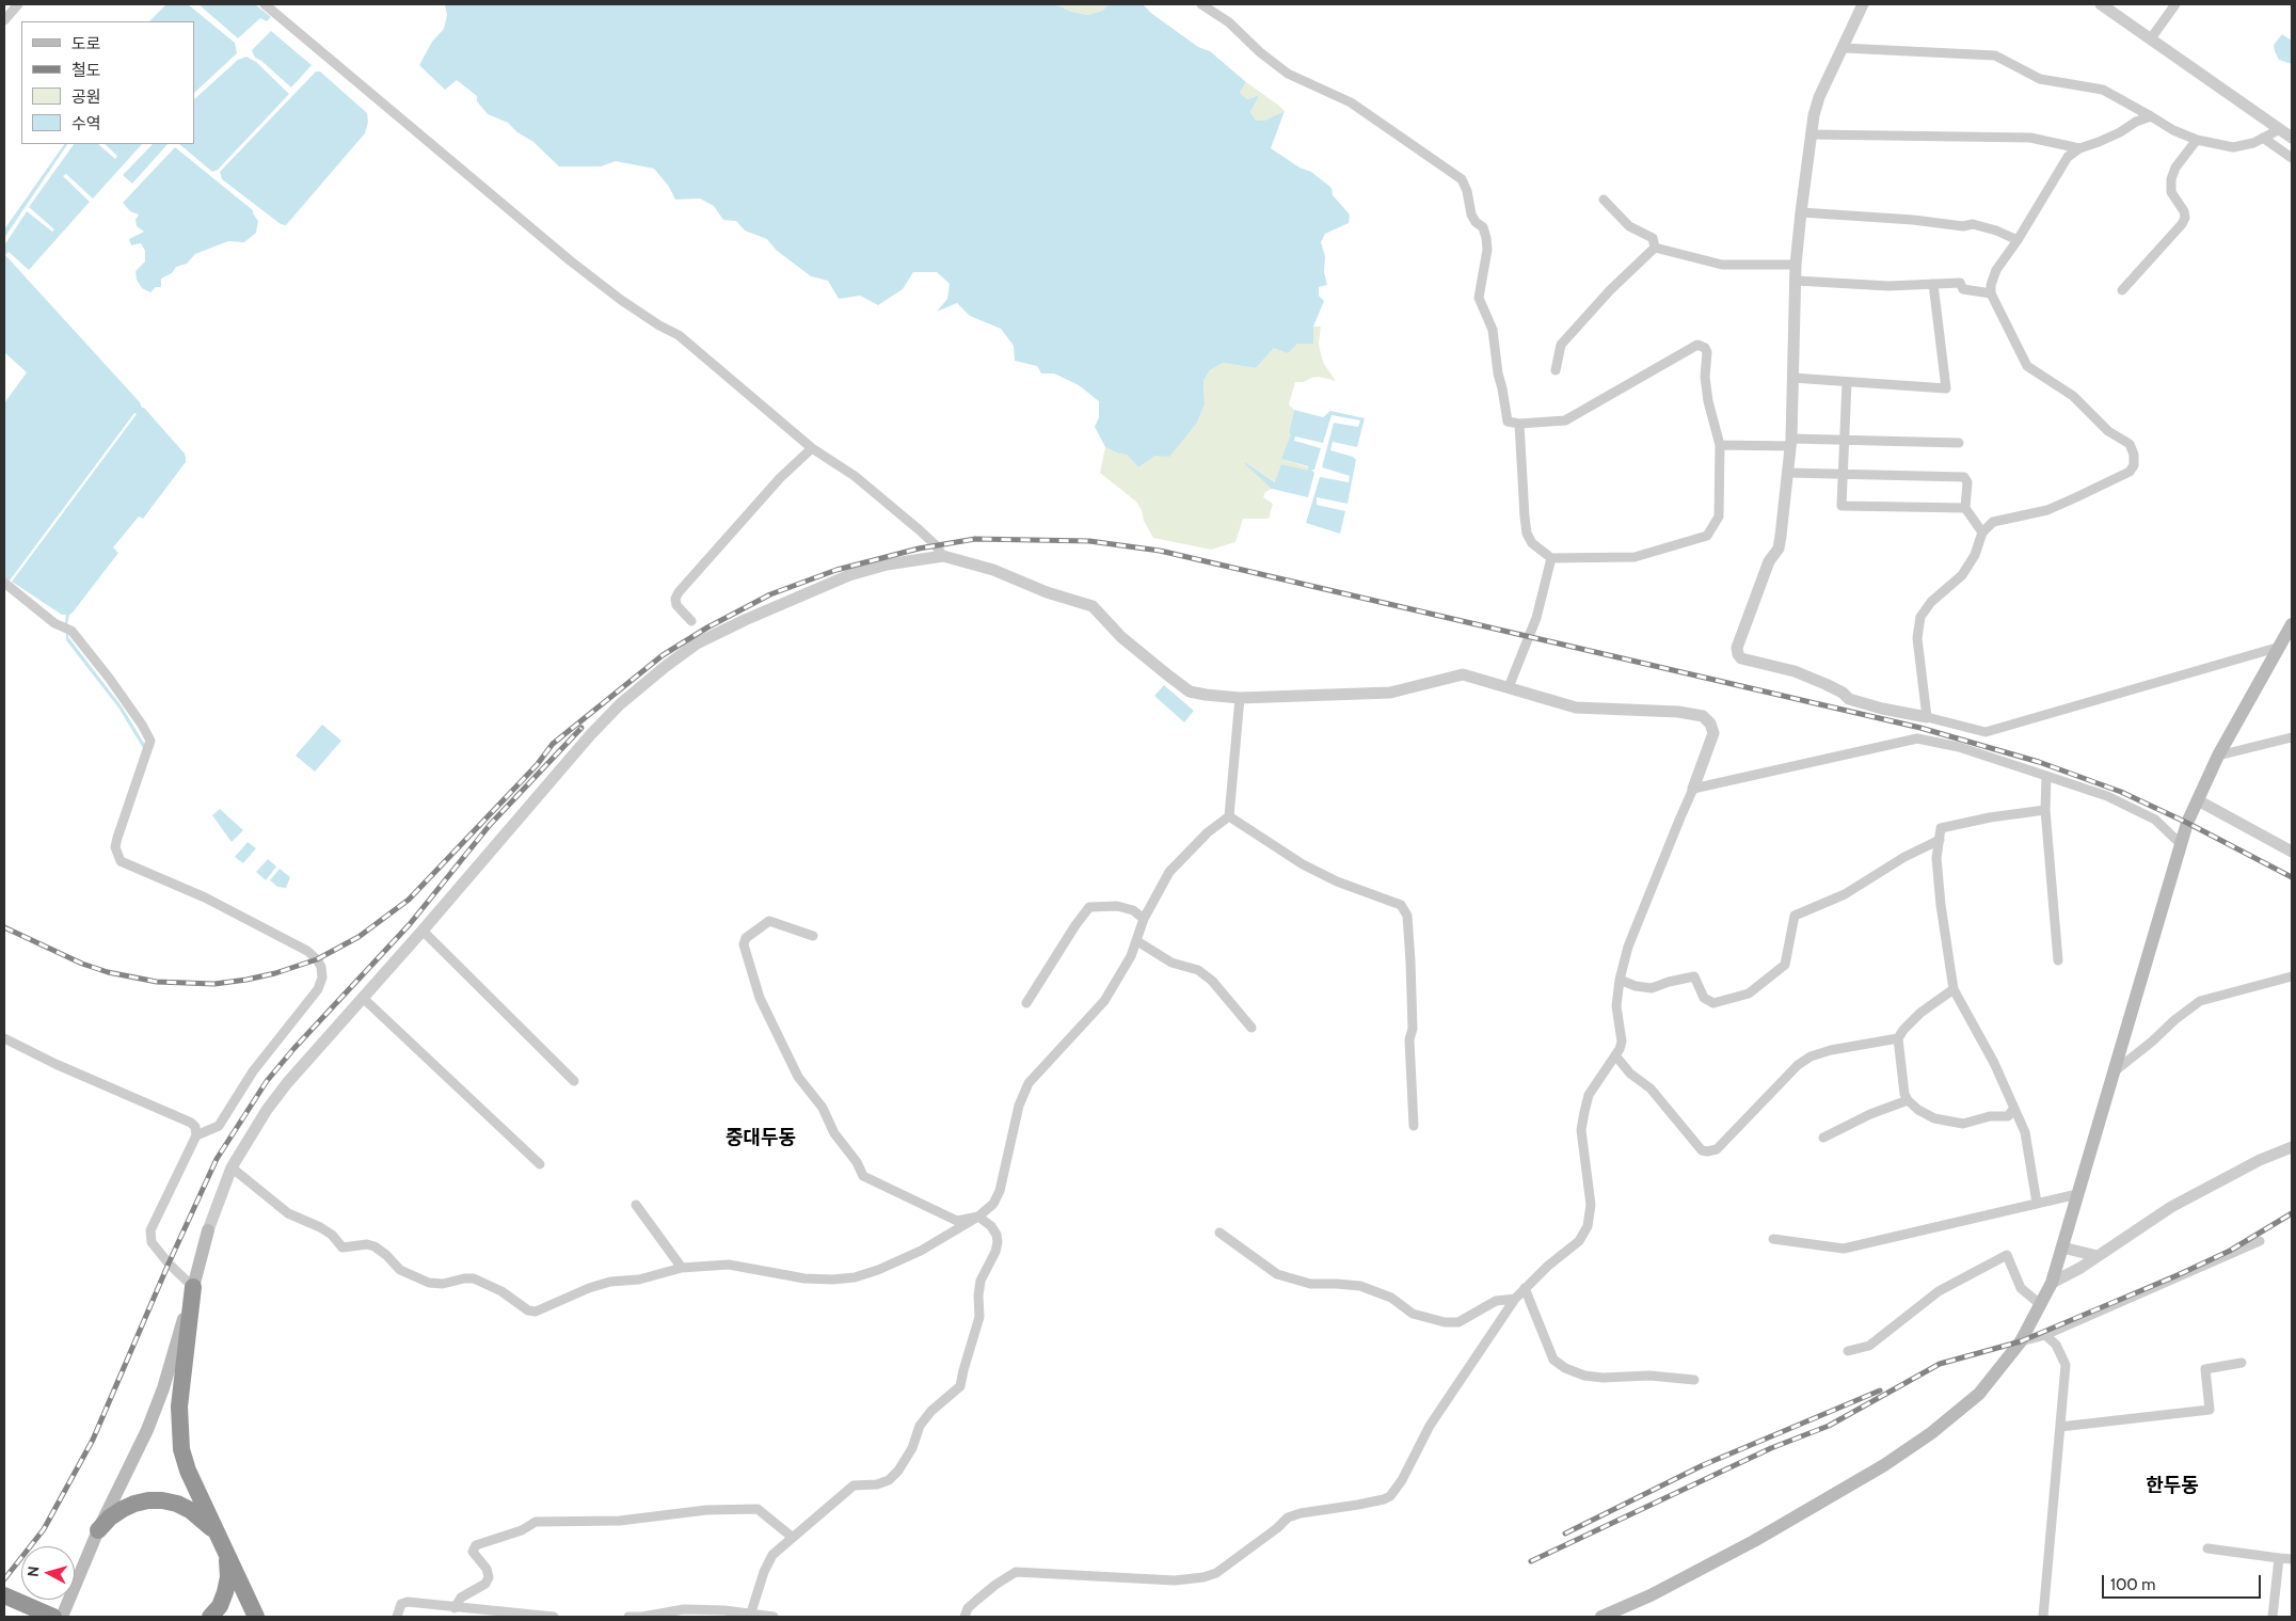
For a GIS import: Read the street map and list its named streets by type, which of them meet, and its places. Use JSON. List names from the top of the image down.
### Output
{
  "districts": ["중대두동", "한두동"],
  "legend": [
    "도로",
    "철도",
    "공원",
    "수역"
  ],
  "scale_bar": "100 m",
  "north": "left"
}
